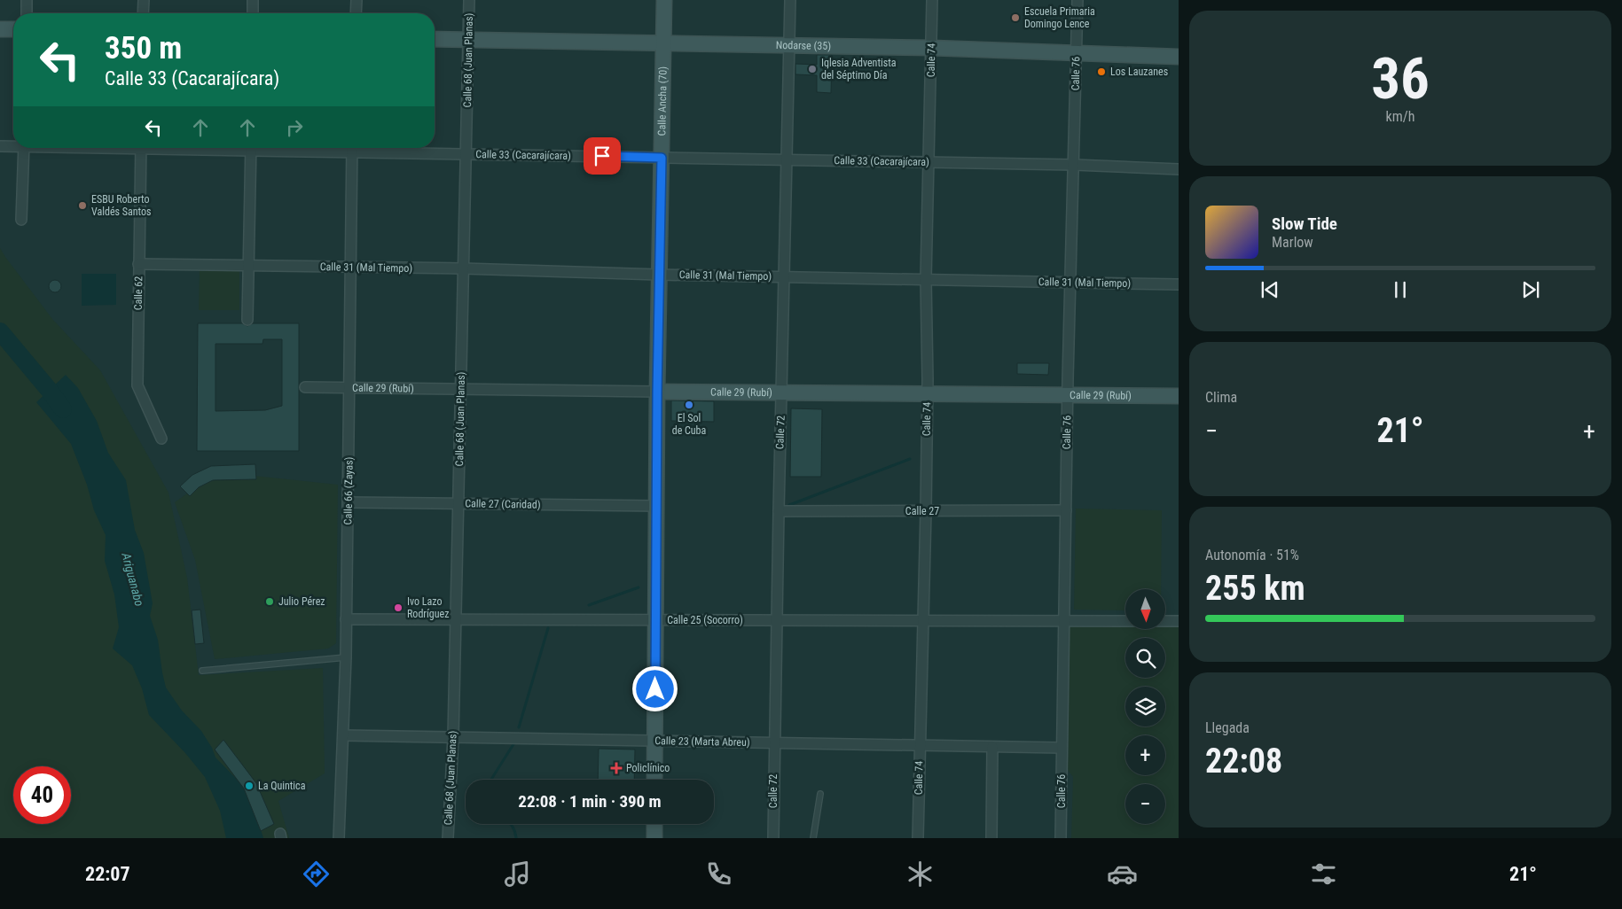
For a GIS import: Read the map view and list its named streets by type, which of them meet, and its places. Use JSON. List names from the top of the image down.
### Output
{
  "streets": {
    "main road": ["Nodarse (35)", "Calle Ancha (70)", "Calle 29 (Rubí)"],
    "street": [
      "Calle 68 (Juan Planas)",
      "Calle 74",
      "Calle 76",
      "Calle 33 (Cacarajícara)",
      "Calle 31 (Mal Tiempo)",
      "Calle 62",
      "Calle 72",
      "Calle 66 (Zayas)",
      "Calle 27 (Caridad)",
      "Calle 27",
      "Calle 25 (Socorro)",
      "Calle 23 (Marta Abreu)"
    ]
  },
  "crossings": [
    ["Nodarse (35)", "Calle 68 (Juan Planas)"],
    ["Nodarse (35)", "Calle 74"],
    ["Nodarse (35)", "Calle 76"],
    ["Nodarse (35)", "Calle Ancha (70)"],
    ["Nodarse (35)", "Calle 72"],
    ["Calle 68 (Juan Planas)", "Calle 33 (Cacarajícara)"],
    ["Calle 68 (Juan Planas)", "Calle 31 (Mal Tiempo)"],
    ["Calle 68 (Juan Planas)", "Calle 29 (Rubí)"],
    ["Calle 68 (Juan Planas)", "Calle 27 (Caridad)"],
    ["Calle 68 (Juan Planas)", "Calle 25 (Socorro)"],
    ["Calle 68 (Juan Planas)", "Calle 23 (Marta Abreu)"],
    ["Calle 74", "Calle 33 (Cacarajícara)"],
    ["Calle 74", "Calle 31 (Mal Tiempo)"],
    ["Calle 74", "Calle 29 (Rubí)"],
    ["Calle 74", "Calle 27"],
    ["Calle 74", "Calle 25 (Socorro)"],
    ["Calle 74", "Calle 23 (Marta Abreu)"],
    ["Calle 76", "Calle 33 (Cacarajícara)"],
    ["Calle 76", "Calle 31 (Mal Tiempo)"],
    ["Calle 76", "Calle 29 (Rubí)"],
    ["Calle 76", "Calle 27"],
    ["Calle 76", "Calle 25 (Socorro)"],
    ["Calle 76", "Calle 23 (Marta Abreu)"],
    ["Calle Ancha (70)", "Calle 33 (Cacarajícara)"],
    ["Calle Ancha (70)", "Calle 31 (Mal Tiempo)"],
    ["Calle Ancha (70)", "Calle 29 (Rubí)"],
    ["Calle Ancha (70)", "Calle 27 (Caridad)"],
    ["Calle Ancha (70)", "Calle 25 (Socorro)"],
    ["Calle Ancha (70)", "Calle 23 (Marta Abreu)"],
    ["Calle 33 (Cacarajícara)", "Calle 72"],
    ["Calle 31 (Mal Tiempo)", "Calle 62"],
    ["Calle 31 (Mal Tiempo)", "Calle 72"],
    ["Calle 31 (Mal Tiempo)", "Calle 66 (Zayas)"],
    ["Calle 29 (Rubí)", "Calle 72"],
    ["Calle 29 (Rubí)", "Calle 66 (Zayas)"],
    ["Calle 72", "Calle 27"],
    ["Calle 72", "Calle 25 (Socorro)"],
    ["Calle 72", "Calle 23 (Marta Abreu)"],
    ["Calle 66 (Zayas)", "Calle 27 (Caridad)"],
    ["Calle 66 (Zayas)", "Calle 25 (Socorro)"],
    ["Calle 66 (Zayas)", "Calle 23 (Marta Abreu)"]
  ],
  "water": ["Ariguanabo"],
  "places": {
    "other": [
      "Escuela Primaria Domingo Lence",
      "Iglesia Adventista del Séptimo Día",
      "Los Lauzanes",
      "ESBU Roberto Valdés Santos",
      "El Sol de Cuba",
      "Julio Pérez",
      "Ivo Lazo Rodríguez",
      "La Quintica"
    ],
    "health": ["Policlínico"]
  },
  "north": "bottom",
  "page": {
    "tile": [
      ["36", "km/h"],
      "Clima",
      ["Autonomía · 51%", "255 km"],
      ["Llegada", "22:08"]
    ],
    "turn": ["350 m", "Calle 33 (Cacarajícara)"],
    "song": ["Slow Tide", "Marlow"],
    "heat": ["−", "21°", "+"],
    "map_buttons": ["+", "−"],
    "limit": "40",
    "trip": "22:08 · 1 min · 390 m",
    "tabs": ["22:07", "21°"]
  }
}
